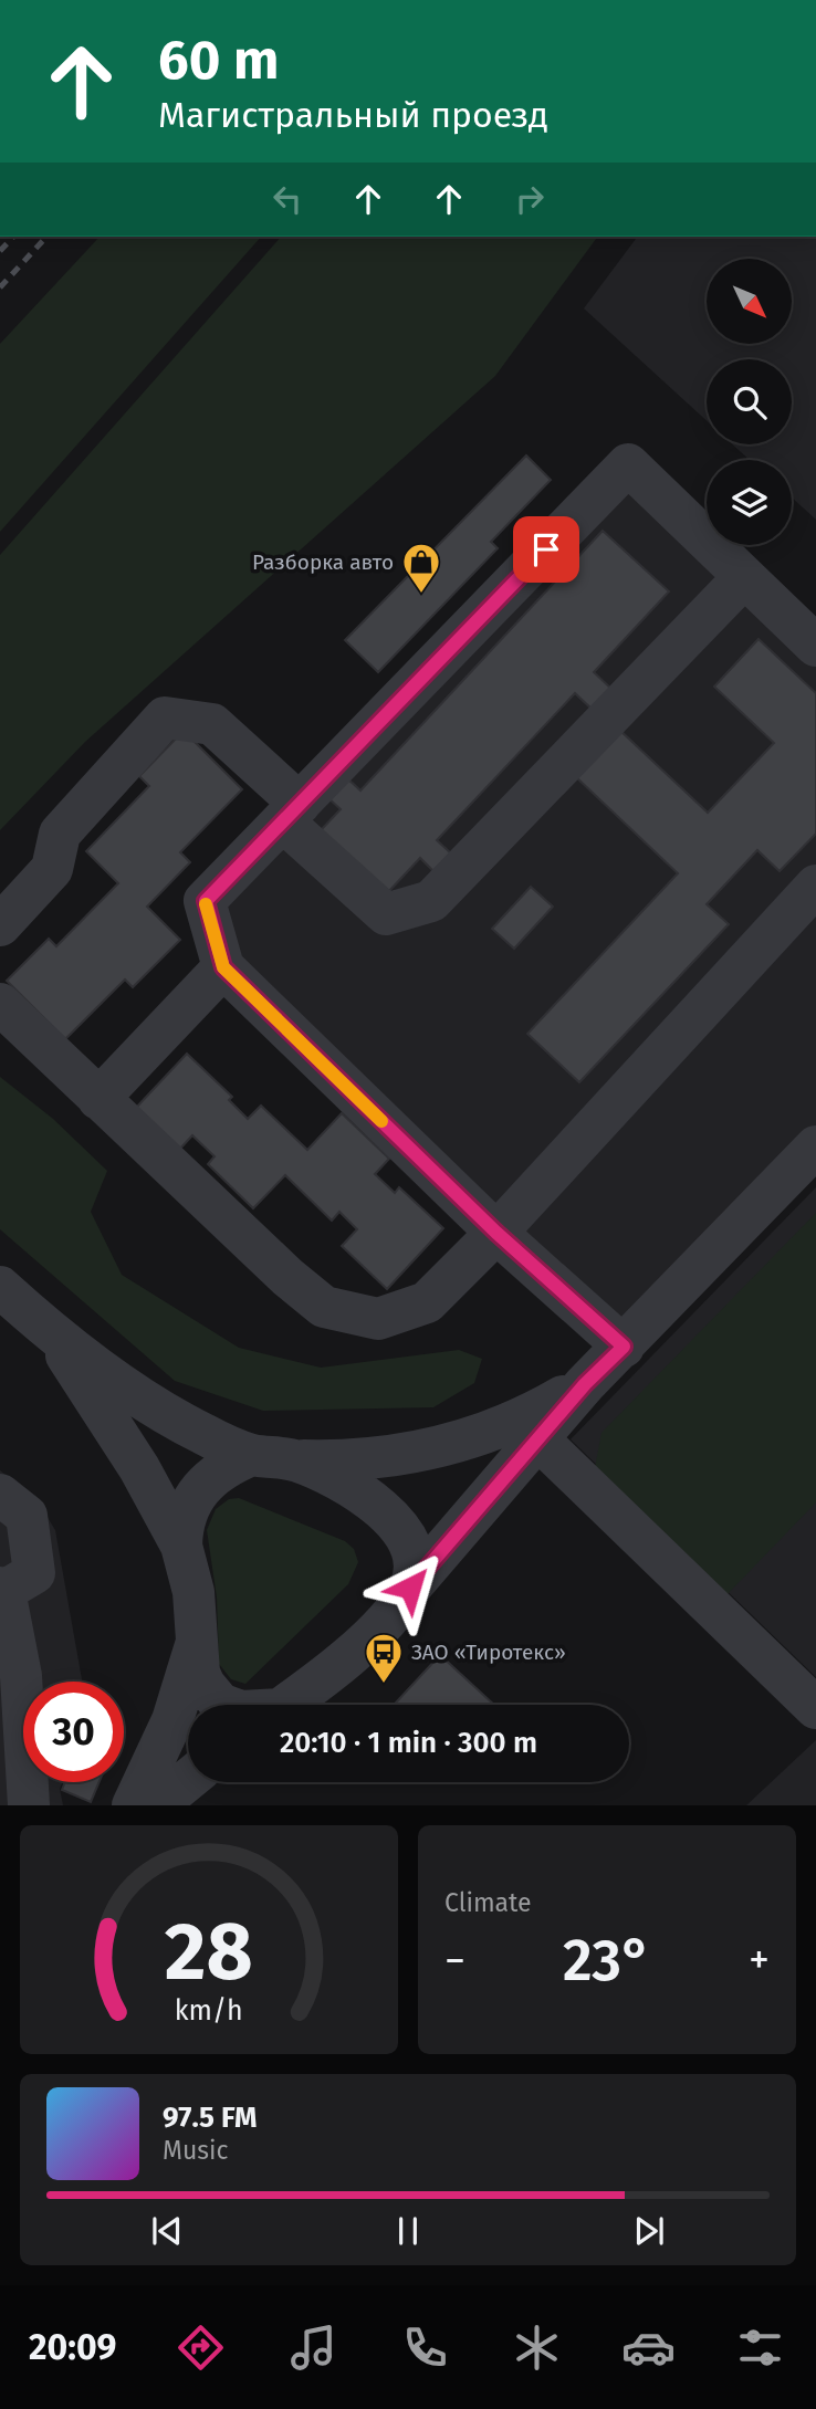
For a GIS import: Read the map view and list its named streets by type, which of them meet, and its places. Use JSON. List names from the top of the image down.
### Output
{
  "places": {
    "shop": ["Разборка авто"],
    "bus stop": ["ЗАО «Тиротекс»"]
  },
  "north": "bottom right",
  "page": {
    "turn": ["60 m", "Магистральный проезд"],
    "limit": "30",
    "trip": "20:10 · 1 min · 300 m",
    "tile": "Climate",
    "heat": ["−", "23°", "+"],
    "song": ["97.5 FM", "Music"],
    "tabs": "20:09",
    "gauge": ["28", "km/h"]
  }
}
